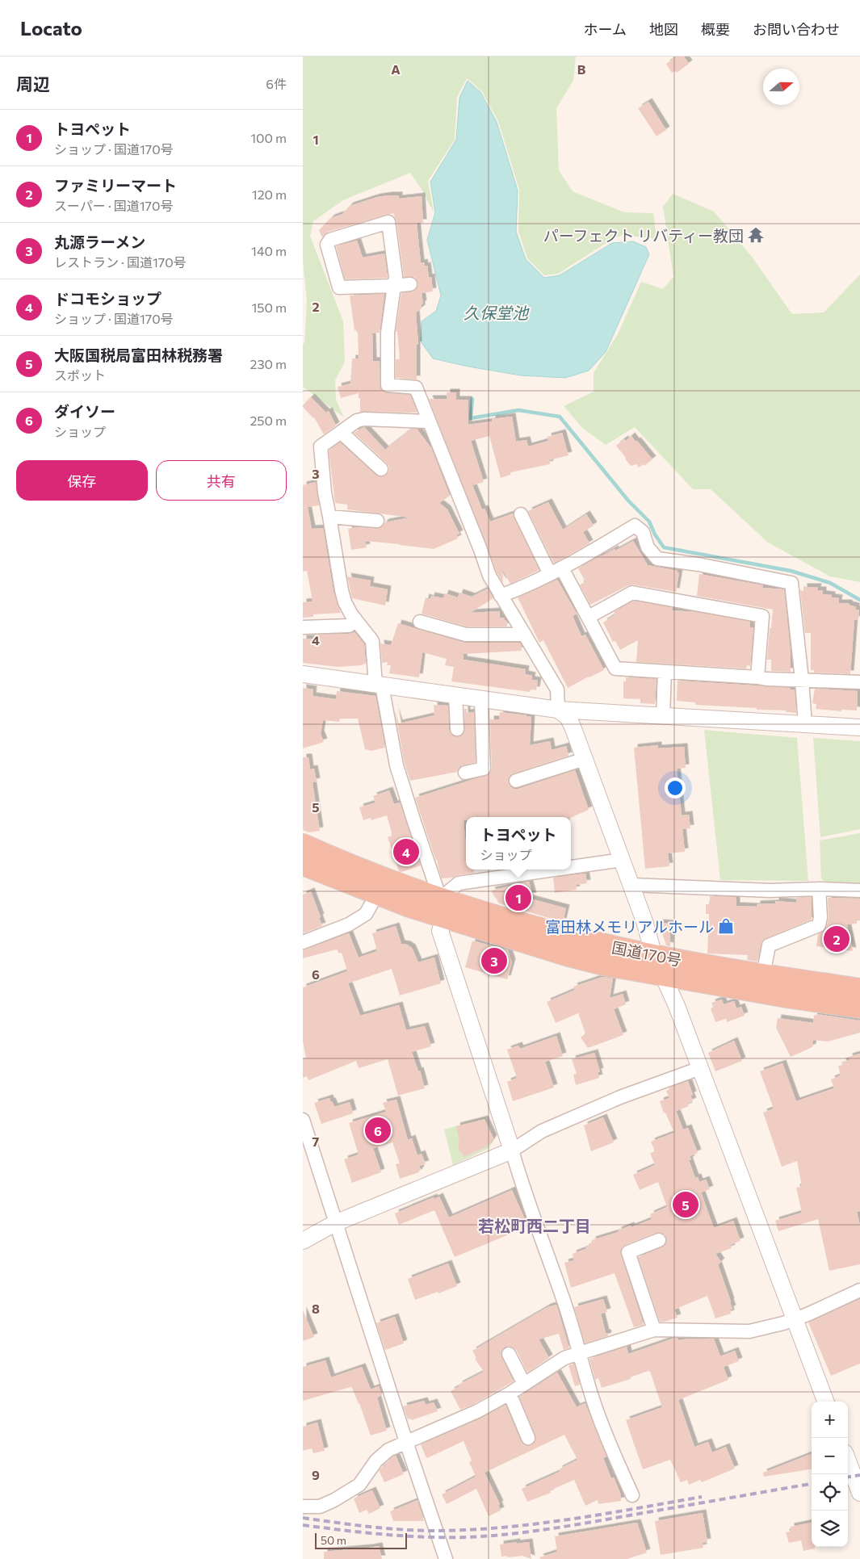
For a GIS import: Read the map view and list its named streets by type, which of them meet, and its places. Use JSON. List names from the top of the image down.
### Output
{
  "streets": {
    "highway": ["国道170号"]
  },
  "districts": ["若松町西二丁目"],
  "water": ["久保堂池"],
  "places": {
    "temple": ["パーフェクト リバティー教団"],
    "shop": ["富田林メモリアルホール"]
  },
  "scale_bar": "50 m",
  "north": "right",
  "page": {
    "header": "Locato",
    "nav": [
      "ホーム",
      "地図",
      "概要",
      "お問い合わせ"
    ],
    "heading": ["周辺", "6件"],
    "list": [
      {
        "mark": "1",
        "name": "トヨペット",
        "note": "ショップ · 国道170号",
        "value": "100 m"
      },
      {
        "mark": "2",
        "name": "ファミリーマート",
        "note": "スーパー · 国道170号",
        "value": "120 m"
      },
      {
        "mark": "3",
        "name": "丸源ラーメン",
        "note": "レストラン · 国道170号",
        "value": "140 m"
      },
      {
        "mark": "4",
        "name": "ドコモショップ",
        "note": "ショップ · 国道170号",
        "value": "150 m"
      },
      {
        "mark": "5",
        "name": "大阪国税局富田林税務署",
        "note": "スポット",
        "value": "230 m"
      },
      {
        "mark": "6",
        "name": "ダイソー",
        "note": "ショップ",
        "value": "250 m"
      }
    ],
    "buttons": ["保存", "共有"],
    "popup": ["トヨペット", "ショップ"],
    "pins": [
      "4",
      "1",
      "2",
      "3",
      "6",
      "5"
    ],
    "map_buttons": ["+", "−"],
    "scale": "50 m"
  },
  "grid": {
    "columns": ["A", "B"],
    "rows": [
      "1",
      "2",
      "3",
      "4",
      "5",
      "6",
      "7",
      "8",
      "9"
    ]
  }
}
